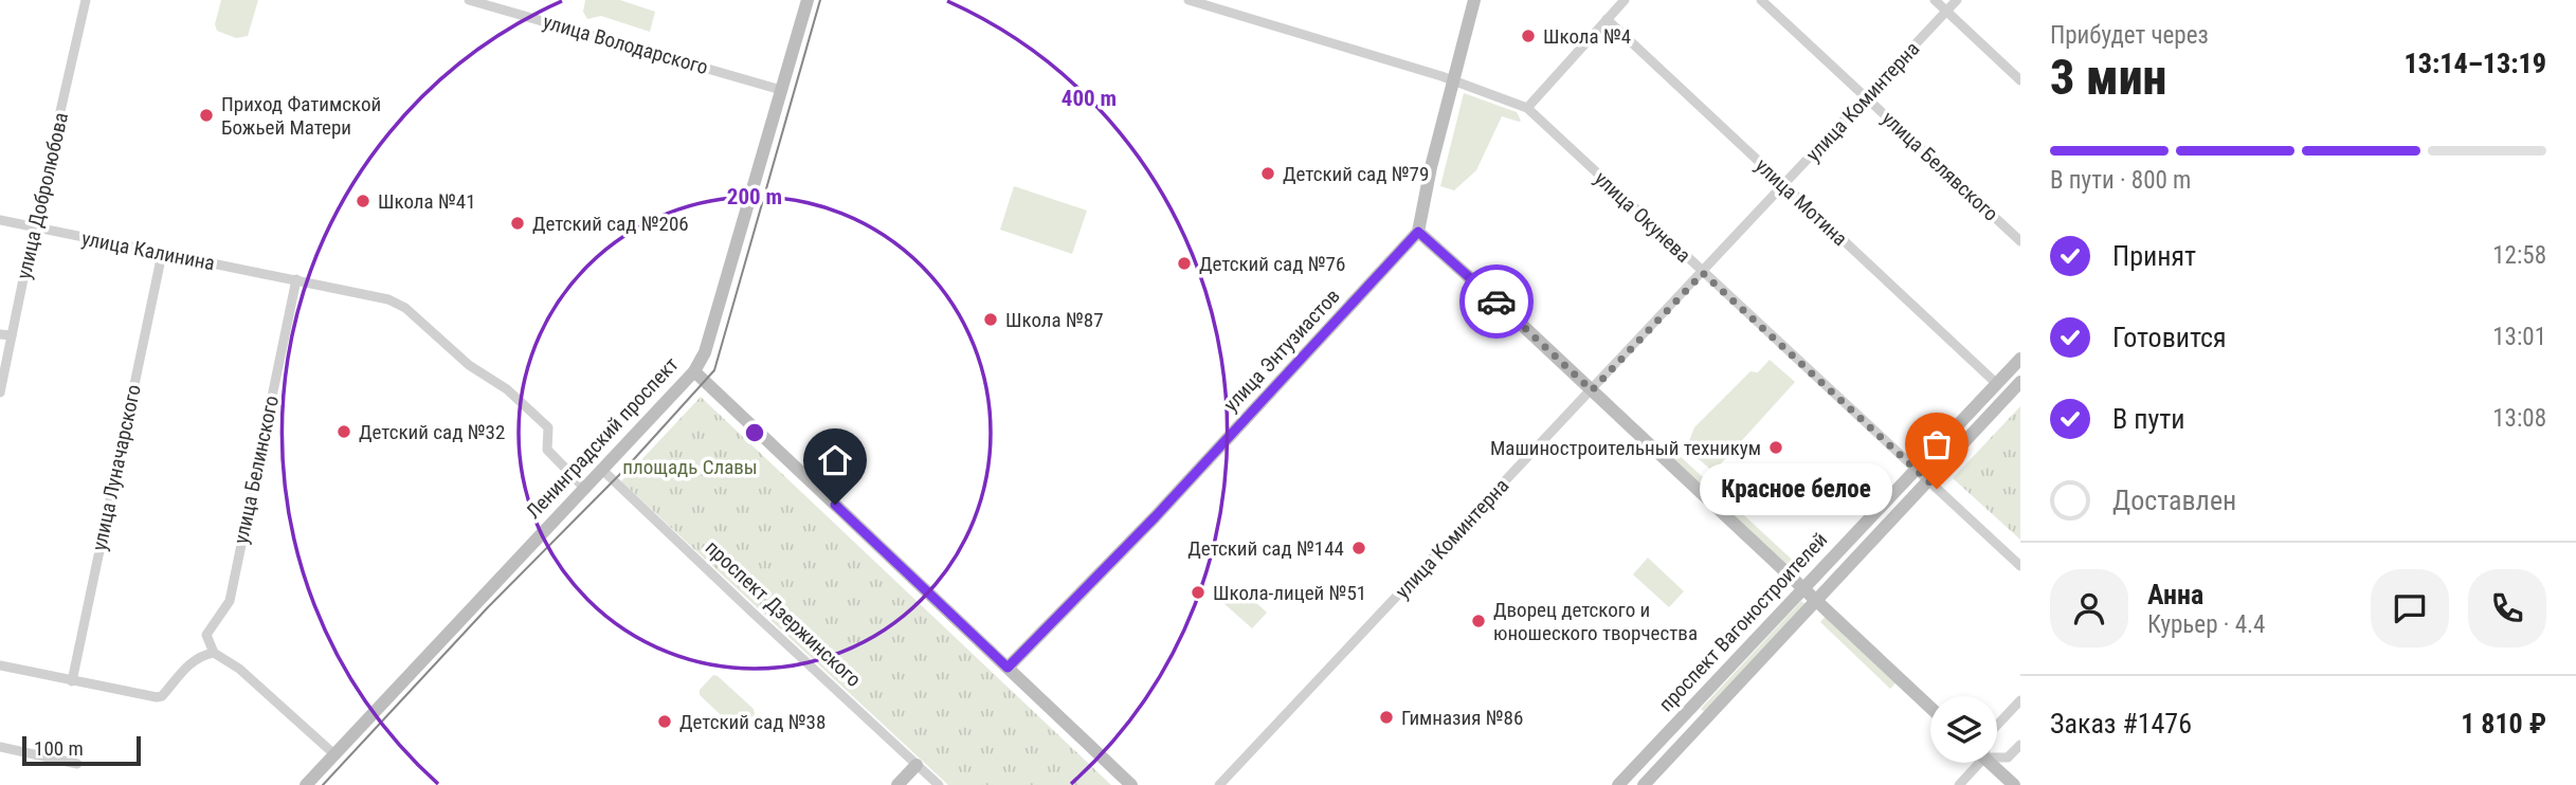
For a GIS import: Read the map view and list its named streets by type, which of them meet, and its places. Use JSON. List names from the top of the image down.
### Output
{
  "streets": {
    "street": [
      "улица Володарского",
      "улица Коминтерна",
      "улица Белявского",
      "улица Добролюбова",
      "улица Мотина",
      "улица Окунева",
      "улица Калинина",
      "улица Энтузиастов",
      "Ленинградский проспект",
      "улица Луначарского",
      "улица Белинского",
      "проспект Дзержинского",
      "проспект Вагоностроителей"
    ]
  },
  "crossings": [
    ["улица Володарского", "Ленинградский проспект"],
    ["улица Коминтерна", "улица Белявского"],
    ["улица Коминтерна", "улица Мотина"],
    ["улица Коминтерна", "улица Окунева"],
    ["улица Добролюбова", "улица Калинина"],
    ["улица Мотина", "проспект Вагоностроителей"],
    ["улица Окунева", "проспект Вагоностроителей"],
    ["улица Калинина", "улица Луначарского"],
    ["улица Калинина", "улица Белинского"],
    ["Ленинградский проспект", "проспект Дзержинского"]
  ],
  "parks": ["площадь Славы"],
  "places": [
    "Школа №4",
    "Приход Фатимской Божьей Матери",
    "Детский сад №79",
    "Школа №41",
    "Детский сад №206",
    "Детский сад №76",
    "Школа №87",
    "Детский сад №32",
    "Машиностроительный техникум",
    "Красное белое",
    "Детский сад №144",
    "Школа-лицей №51",
    "Дворец детского и юношеского творчества",
    "Гимназия №86",
    "Детский сад №38"
  ],
  "scale_bar": "100 m",
  "page": {
    "heading": ["3 мин", "Прибудет через", "13:14–13:19"],
    "panel": [
      "Анна",
      "Курьер · 4.4",
      "Заказ #1476",
      "1 810 ₽"
    ],
    "bar": "В пути · 800 m",
    "list": [
      ["Принят", "12:58"],
      ["Готовится", "13:01"],
      ["В пути", "13:08"],
      "Доставлен"
    ],
    "bubble": "Красное белое",
    "scale": "100 m"
  },
  "rings": ["400 m", "200 m"]
}
